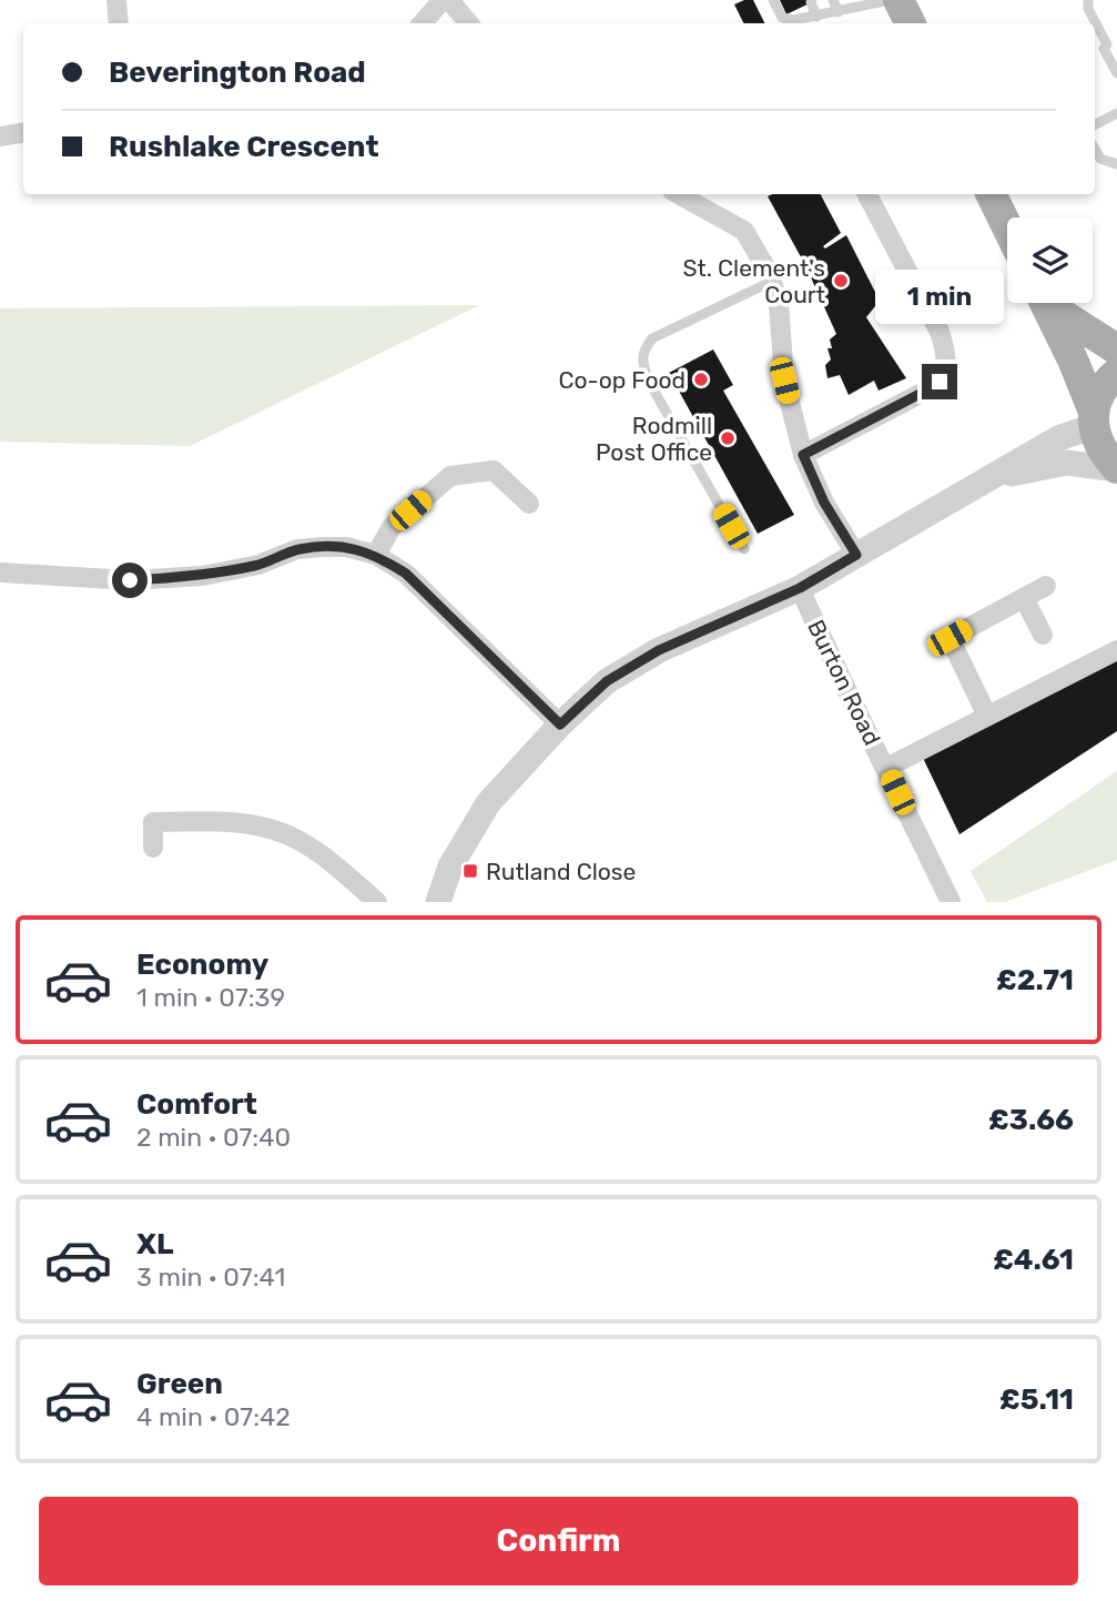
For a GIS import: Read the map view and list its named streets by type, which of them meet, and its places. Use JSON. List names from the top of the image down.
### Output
{
  "streets": {
    "street": ["Burton Road"]
  },
  "places": {
    "other": ["St. Clement's Court", "Co-op Food", "Rodmill Post Office"],
    "transit": ["Rutland Close"]
  },
  "page": {
    "banner": ["Beverington Road", "Rushlake Crescent"],
    "bubble": "1 min",
    "list": [
      {
        "name": "Economy",
        "note": "1 min · 07:39",
        "value": "£2.71"
      },
      {
        "name": "Comfort",
        "note": "2 min · 07:40",
        "value": "£3.66"
      },
      {
        "name": "XL",
        "note": "3 min · 07:41",
        "value": "£4.61"
      },
      {
        "name": "Green",
        "note": "4 min · 07:42",
        "value": "£5.11"
      }
    ],
    "buttons": "Confirm"
  }
}
